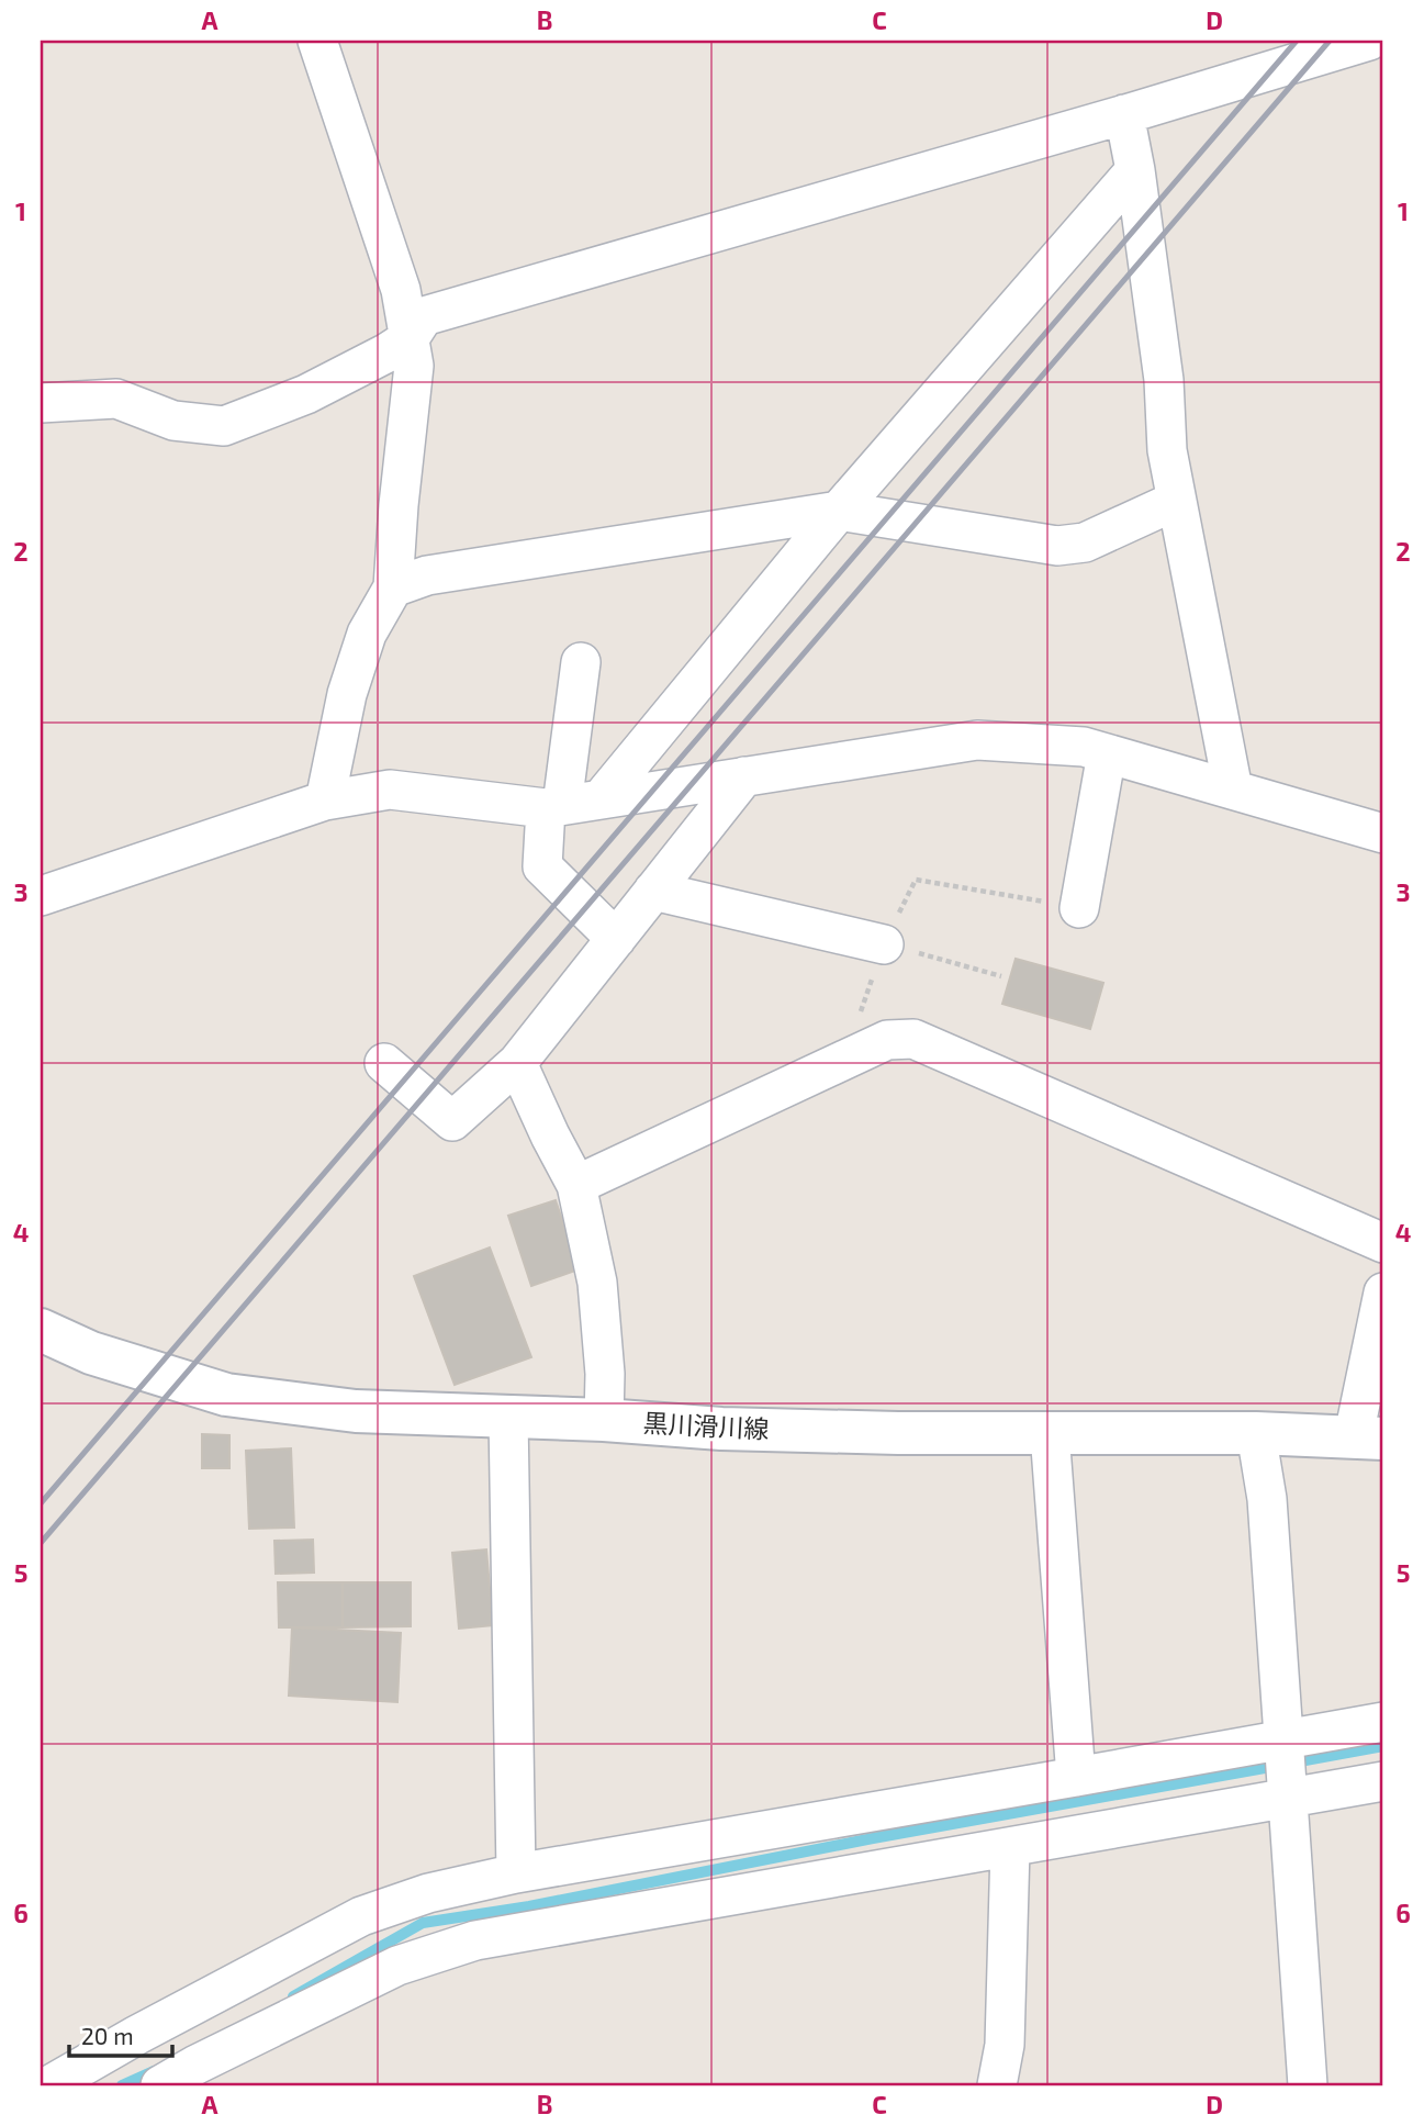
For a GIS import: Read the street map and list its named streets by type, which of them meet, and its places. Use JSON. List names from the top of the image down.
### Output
{
  "streets": {
    "main road": ["黒川滑川線"]
  },
  "scale_bar": "20 m",
  "grid": {
    "columns": [
      "A",
      "B",
      "C",
      "D"
    ],
    "rows": [
      "1",
      "2",
      "3",
      "4",
      "5",
      "6"
    ]
  }
}
